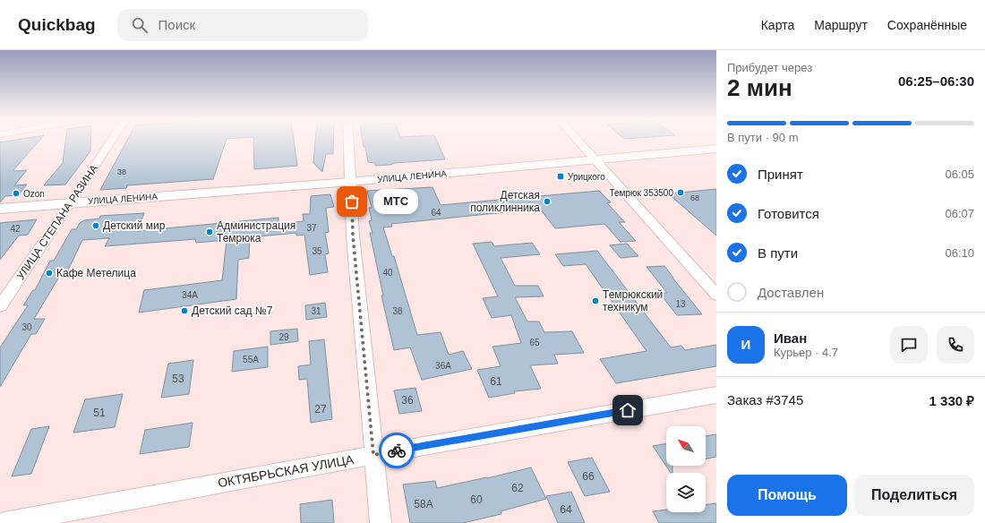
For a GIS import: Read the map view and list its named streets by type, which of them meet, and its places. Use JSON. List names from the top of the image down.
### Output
{
  "streets": {
    "street": ["УЛИЦА ЛЕНИНА", "УЛИЦА СТЕПАНА РАЗИНА", "ОКТЯБРЬСКАЯ УЛИЦА"]
  },
  "crossings": [
    ["УЛИЦА ЛЕНИНА", "УЛИЦА СТЕПАНА РАЗИНА"]
  ],
  "places": {
    "transit": ["Урицкого"],
    "other": [
      "Темрюк 353500",
      "Ozon",
      "МТС",
      "Детская поликлинника",
      "Детский мир",
      "Администрация Темрюка",
      "Кафе Метелица",
      "Темрюкский техникум",
      "Детский сад №7"
    ]
  },
  "house_numbers": [
    "38",
    "68",
    "64",
    "37",
    "42",
    "35",
    "40",
    "34А",
    "13",
    "31",
    "38",
    "30",
    "29",
    "65",
    "55А",
    "36А",
    "53",
    "61",
    "36",
    "27",
    "51",
    "66",
    "62",
    "60",
    "58А",
    "64"
  ],
  "north": "top left",
  "page": {
    "header": "Quickbag",
    "search": "Поиск",
    "nav": ["Карта", "Маршрут", "Сохранённые"],
    "heading": ["2 мин", "Прибудет через", "06:25–06:30"],
    "panel": [
      "Иван",
      "Курьер · 4.7",
      "Заказ #3745",
      "1 330 ₽"
    ],
    "bar": "В пути · 90 m",
    "list": [
      ["Принят", "06:05"],
      ["Готовится", "06:07"],
      ["В пути", "06:10"],
      "Доставлен"
    ],
    "bubble": "МТС",
    "round": "И",
    "buttons": ["Помощь", "Поделиться"]
  }
}
